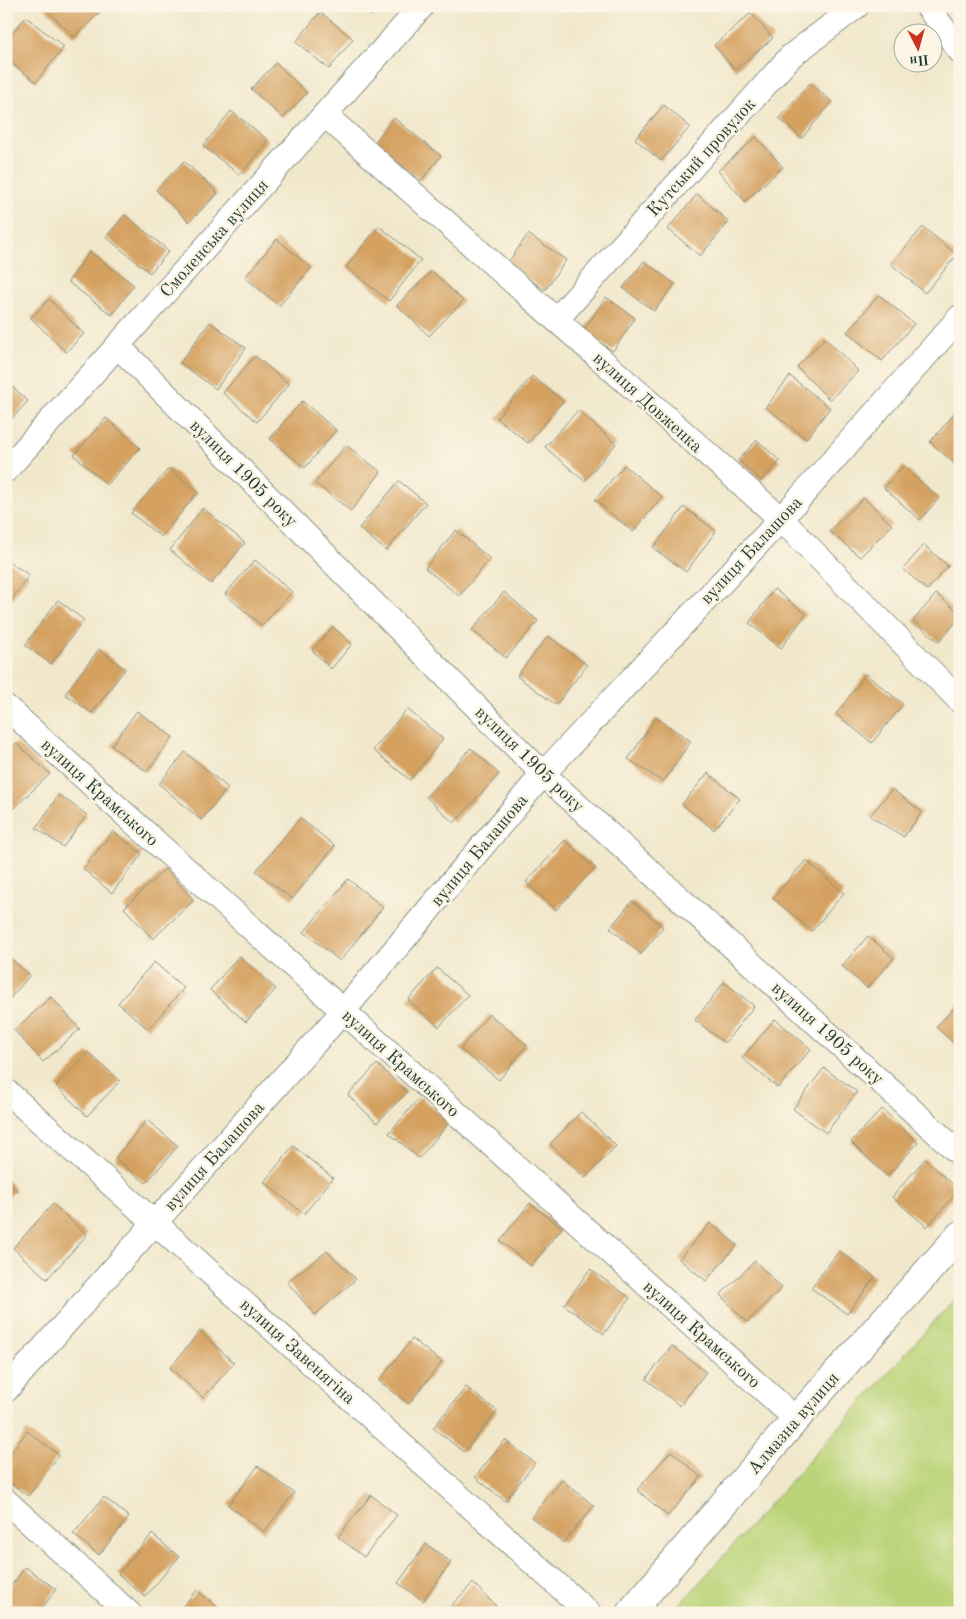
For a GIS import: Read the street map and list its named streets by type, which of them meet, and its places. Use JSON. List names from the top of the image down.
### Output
{
  "streets": {
    "street": [
      "Кутський провулок",
      "Смоленська вулиця",
      "вулиця Довженка",
      "вулиця 1905 року",
      "вулиця Балашова",
      "вулиця Крамського",
      "вулиця Завенягіна",
      "Алмазна вулиця"
    ]
  },
  "crossings": [
    ["Кутський провулок", "вулиця Довженка"],
    ["Смоленська вулиця", "вулиця Довженка"],
    ["Смоленська вулиця", "вулиця 1905 року"],
    ["вулиця Довженка", "вулиця Балашова"],
    ["вулиця 1905 року", "вулиця Балашова"],
    ["вулиця Балашова", "вулиця Крамського"],
    ["вулиця Балашова", "вулиця Завенягіна"],
    ["вулиця Крамського", "Алмазна вулиця"]
  ],
  "north": "bottom"
}
